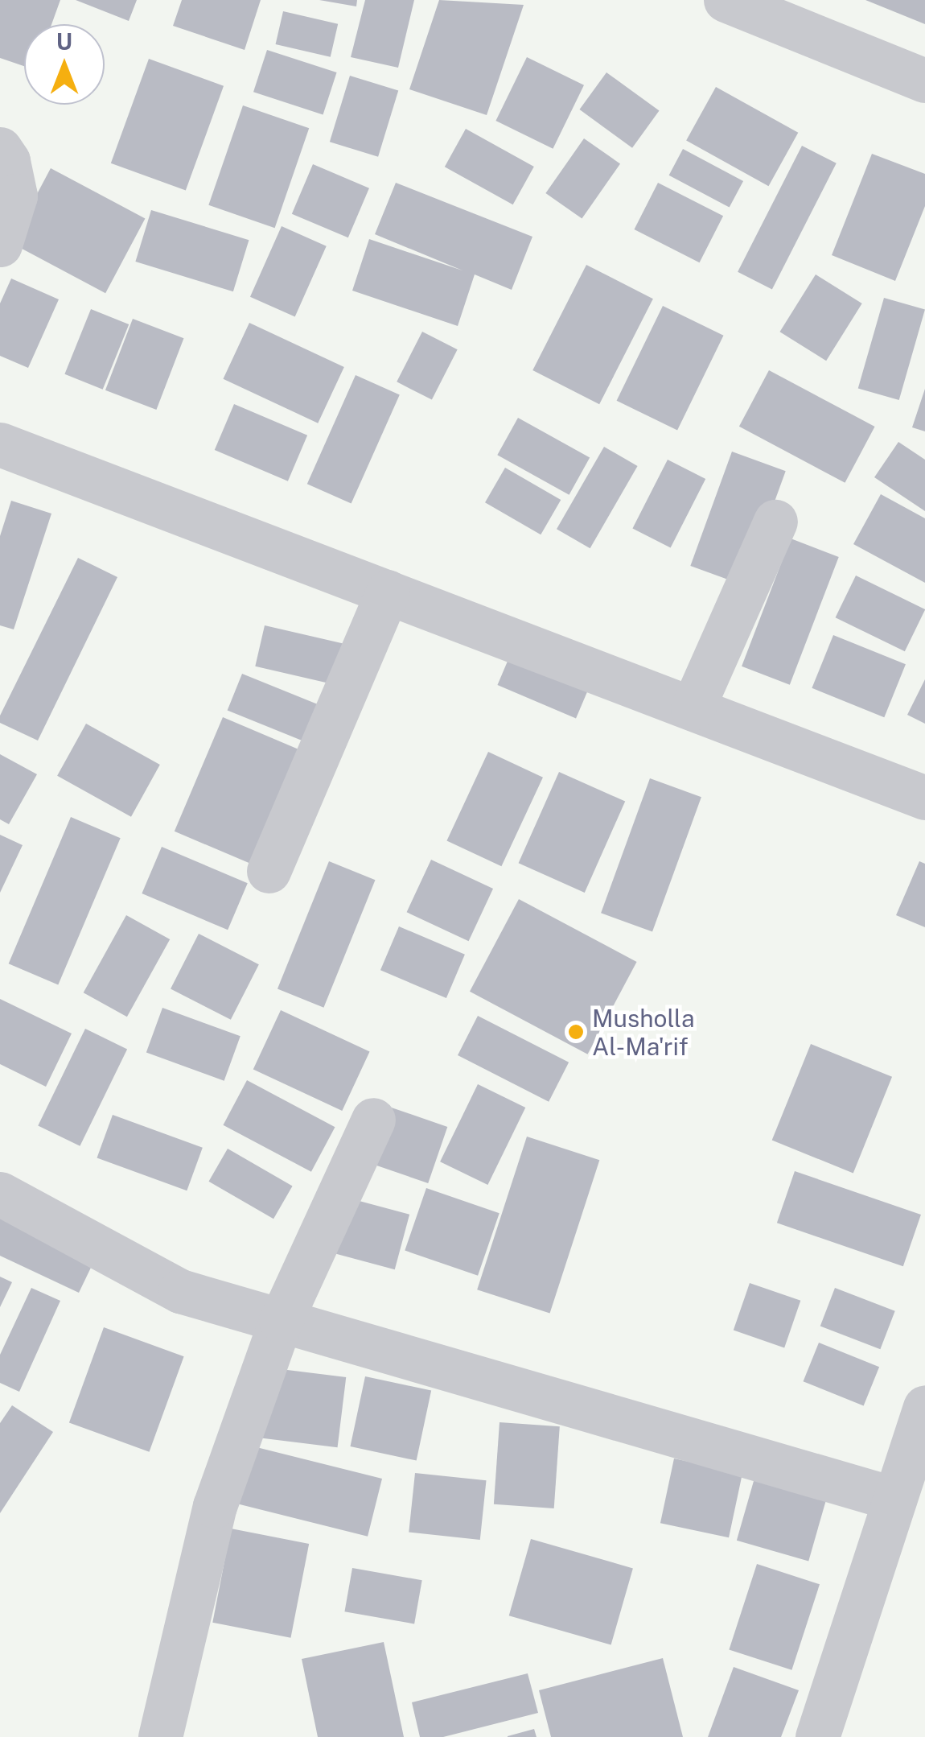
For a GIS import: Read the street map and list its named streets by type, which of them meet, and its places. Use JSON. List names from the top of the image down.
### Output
{
  "places": ["Musholla Al-Ma'rif"],
  "north": "top"
}
